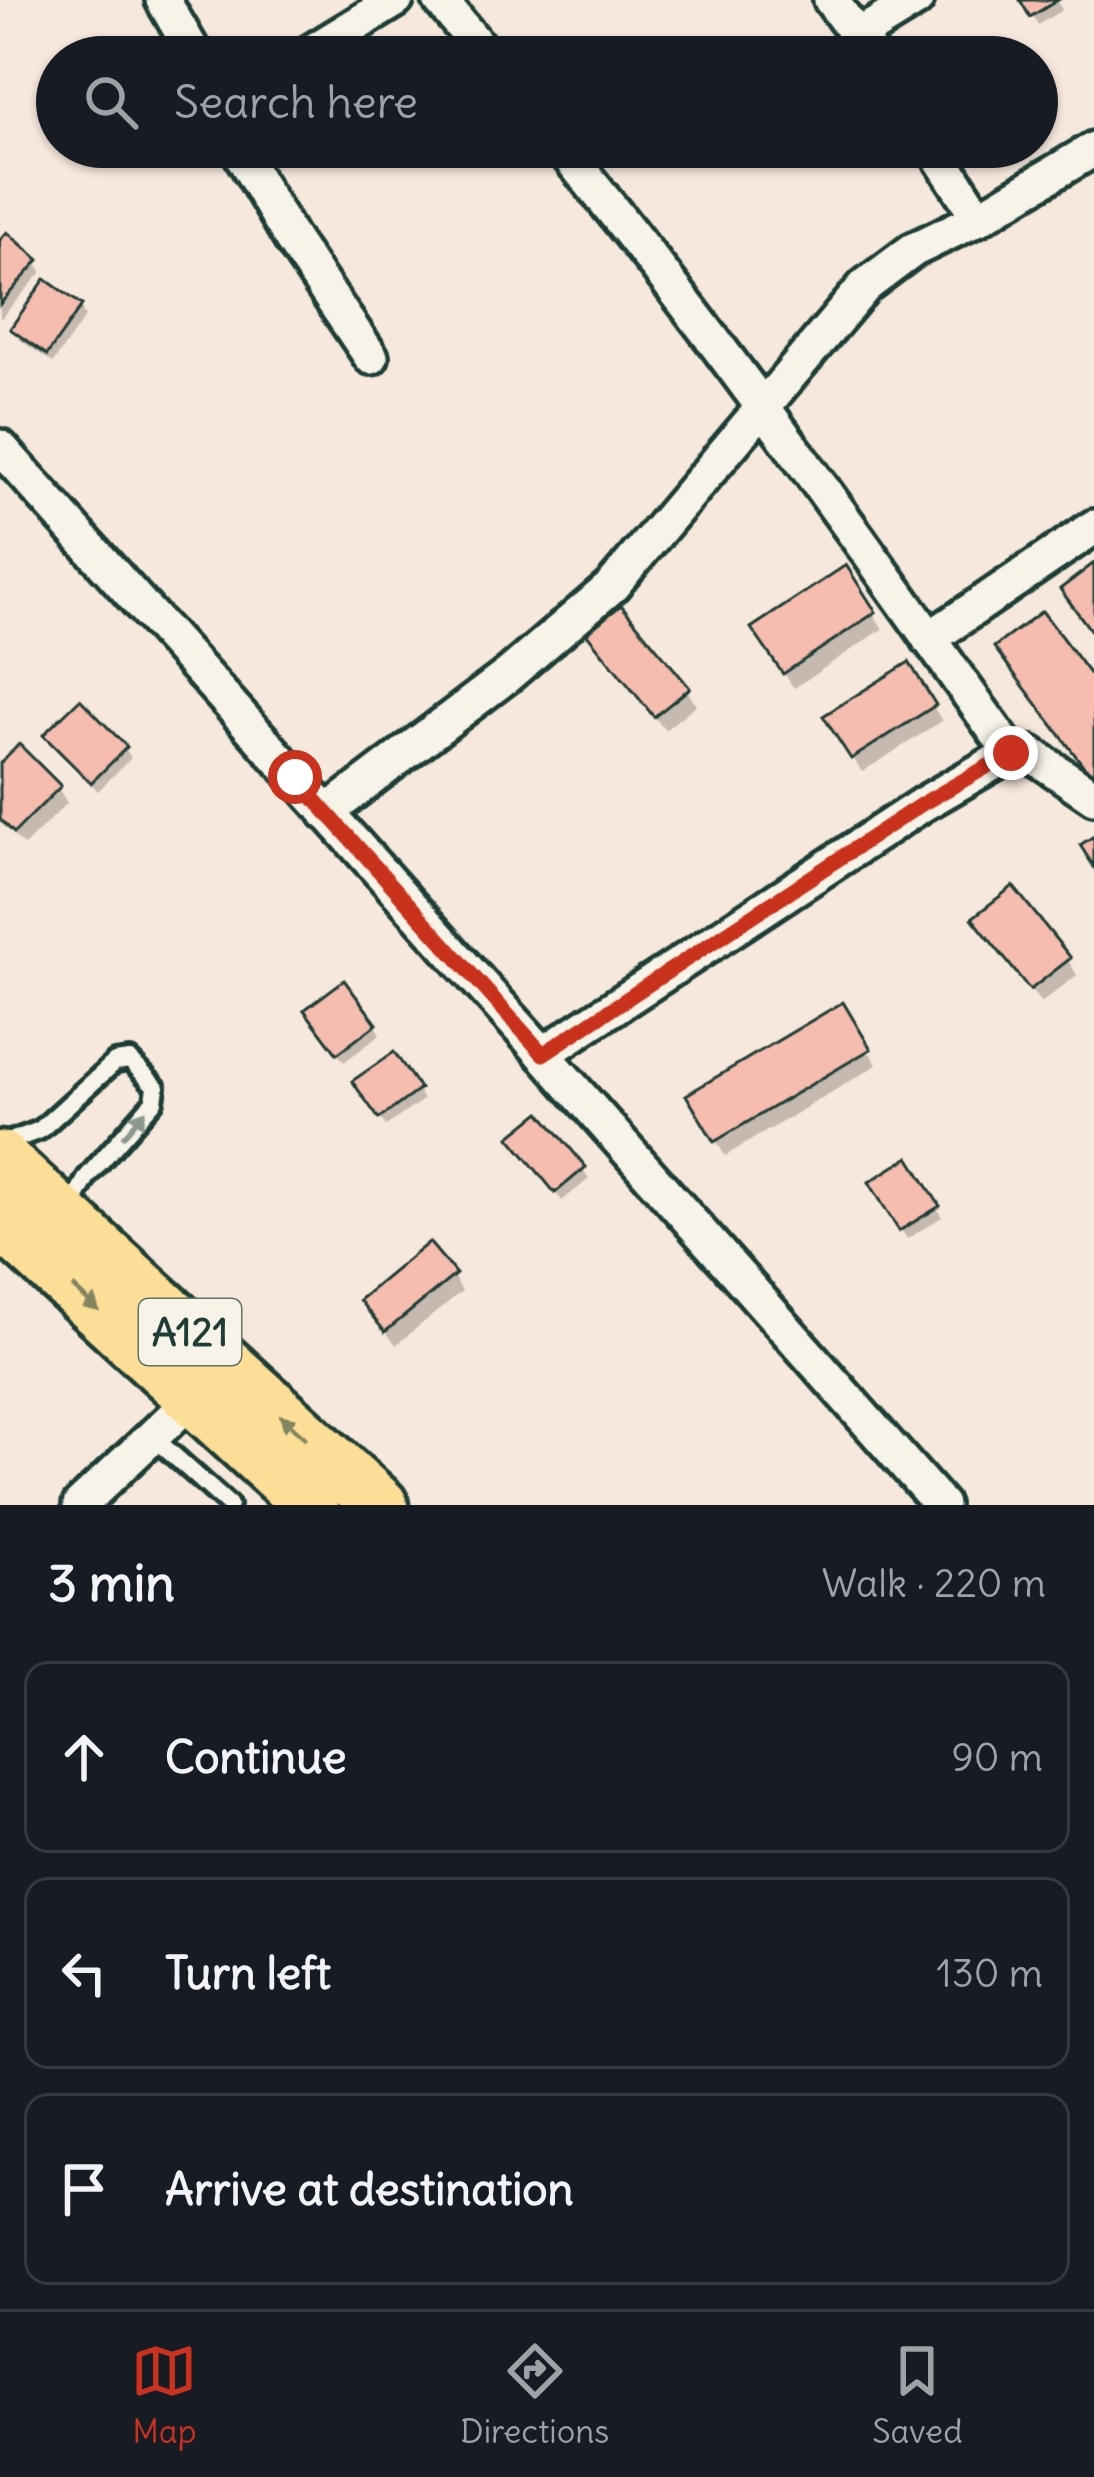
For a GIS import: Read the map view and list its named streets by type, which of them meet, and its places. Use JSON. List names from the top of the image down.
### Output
{
  "streets": {
    "highway": ["A121"]
  },
  "page": {
    "search": "Search here",
    "heading": ["3 min", "Walk · 220 m"],
    "list": [
      ["Continue", "90 m"],
      ["Turn left", "130 m"],
      "Arrive at destination"
    ],
    "nav": ["Map", "Directions", "Saved"]
  }
}
